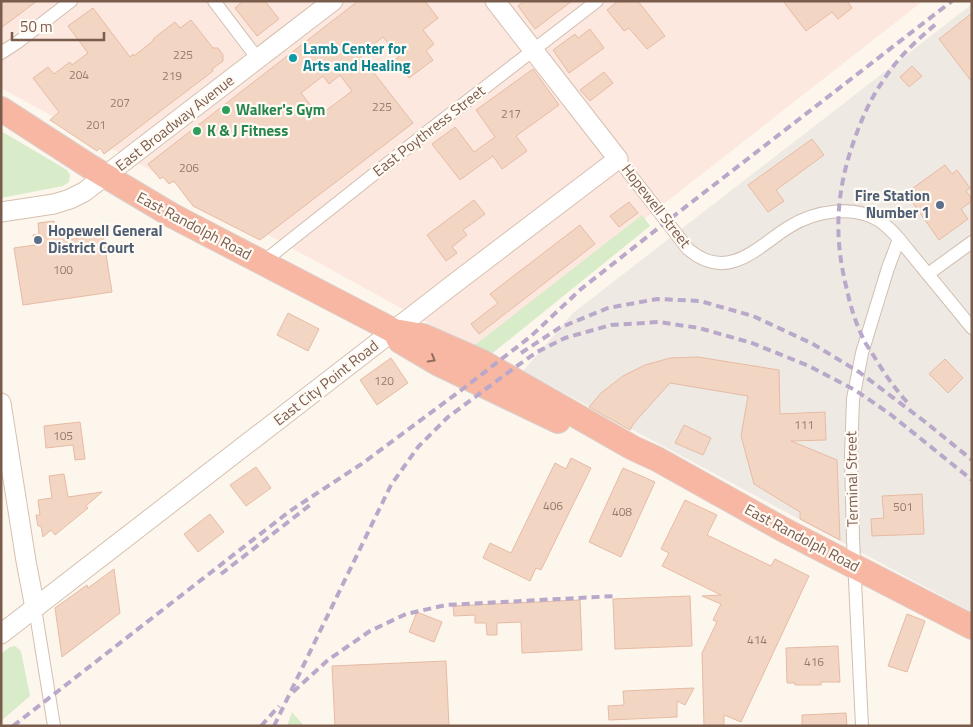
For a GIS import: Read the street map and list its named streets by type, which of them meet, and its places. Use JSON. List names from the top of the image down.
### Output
{
  "streets": {
    "highway": ["East Randolph Road"],
    "street": [
      "East Broadway Avenue",
      "East Poythress Street",
      "Hopewell Street",
      "East City Point Road",
      "Terminal Street"
    ]
  },
  "crossings": [
    ["East Broadway Avenue", "East Randolph Road"],
    ["East Poythress Street", "Hopewell Street"],
    ["East Poythress Street", "East Randolph Road"],
    ["Hopewell Street", "East City Point Road"],
    ["Hopewell Street", "Terminal Street"],
    ["East Randolph Road", "East City Point Road"],
    ["East Randolph Road", "Terminal Street"]
  ],
  "places": [
    "Lamb Center for Arts and Healing",
    "Walker's Gym",
    "K & J Fitness",
    "Fire Station Number 1",
    "Hopewell General District Court"
  ],
  "house_numbers": [
    "225",
    "204",
    "219",
    "207",
    "225",
    "217",
    "201",
    "206",
    "100",
    "120",
    "111",
    "105",
    "406",
    "501",
    "408",
    "414",
    "416"
  ],
  "scale_bar": "50 m"
}
